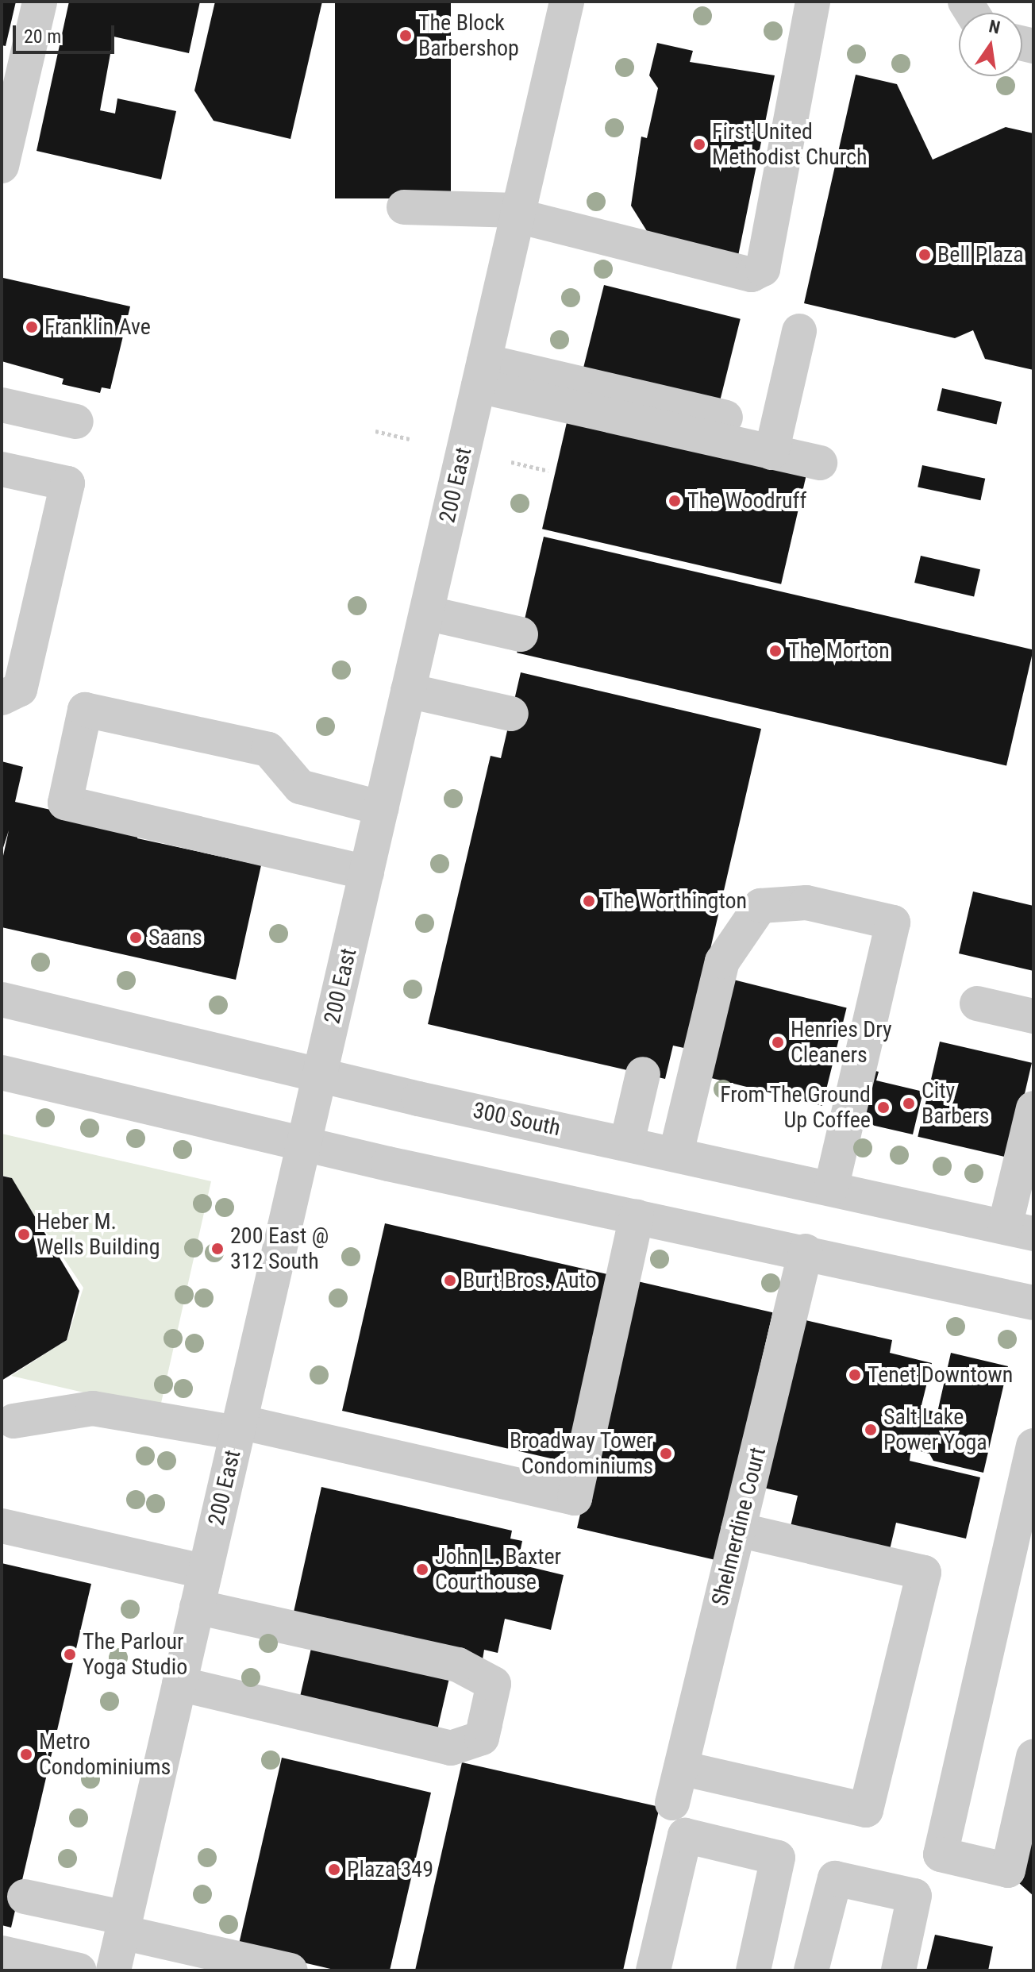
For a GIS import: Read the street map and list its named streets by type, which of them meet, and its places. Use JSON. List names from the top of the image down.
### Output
{
  "streets": {
    "street": ["200 East", "300 South", "Shelmerdine Court"]
  },
  "crossings": [
    ["200 East", "300 South"]
  ],
  "places": [
    "The Block Barbershop",
    "First United Methodist Church",
    "Bell Plaza",
    "Franklin Ave",
    "The Woodruff",
    "The Morton",
    "The Worthington",
    "Saans",
    "Henries Dry Cleaners",
    "City Barbers",
    "From The Ground Up Coffee",
    "Heber M. Wells Building",
    "200 East @ 312 South",
    "Burt Bros. Auto",
    "Tenet Downtown",
    "Salt Lake Power Yoga",
    "Broadway Tower Condominiums",
    "John L. Baxter Courthouse",
    "The Parlour Yoga Studio",
    "Metro Condominiums",
    "Plaza 349"
  ],
  "scale_bar": "20 m",
  "north": "top"
}
